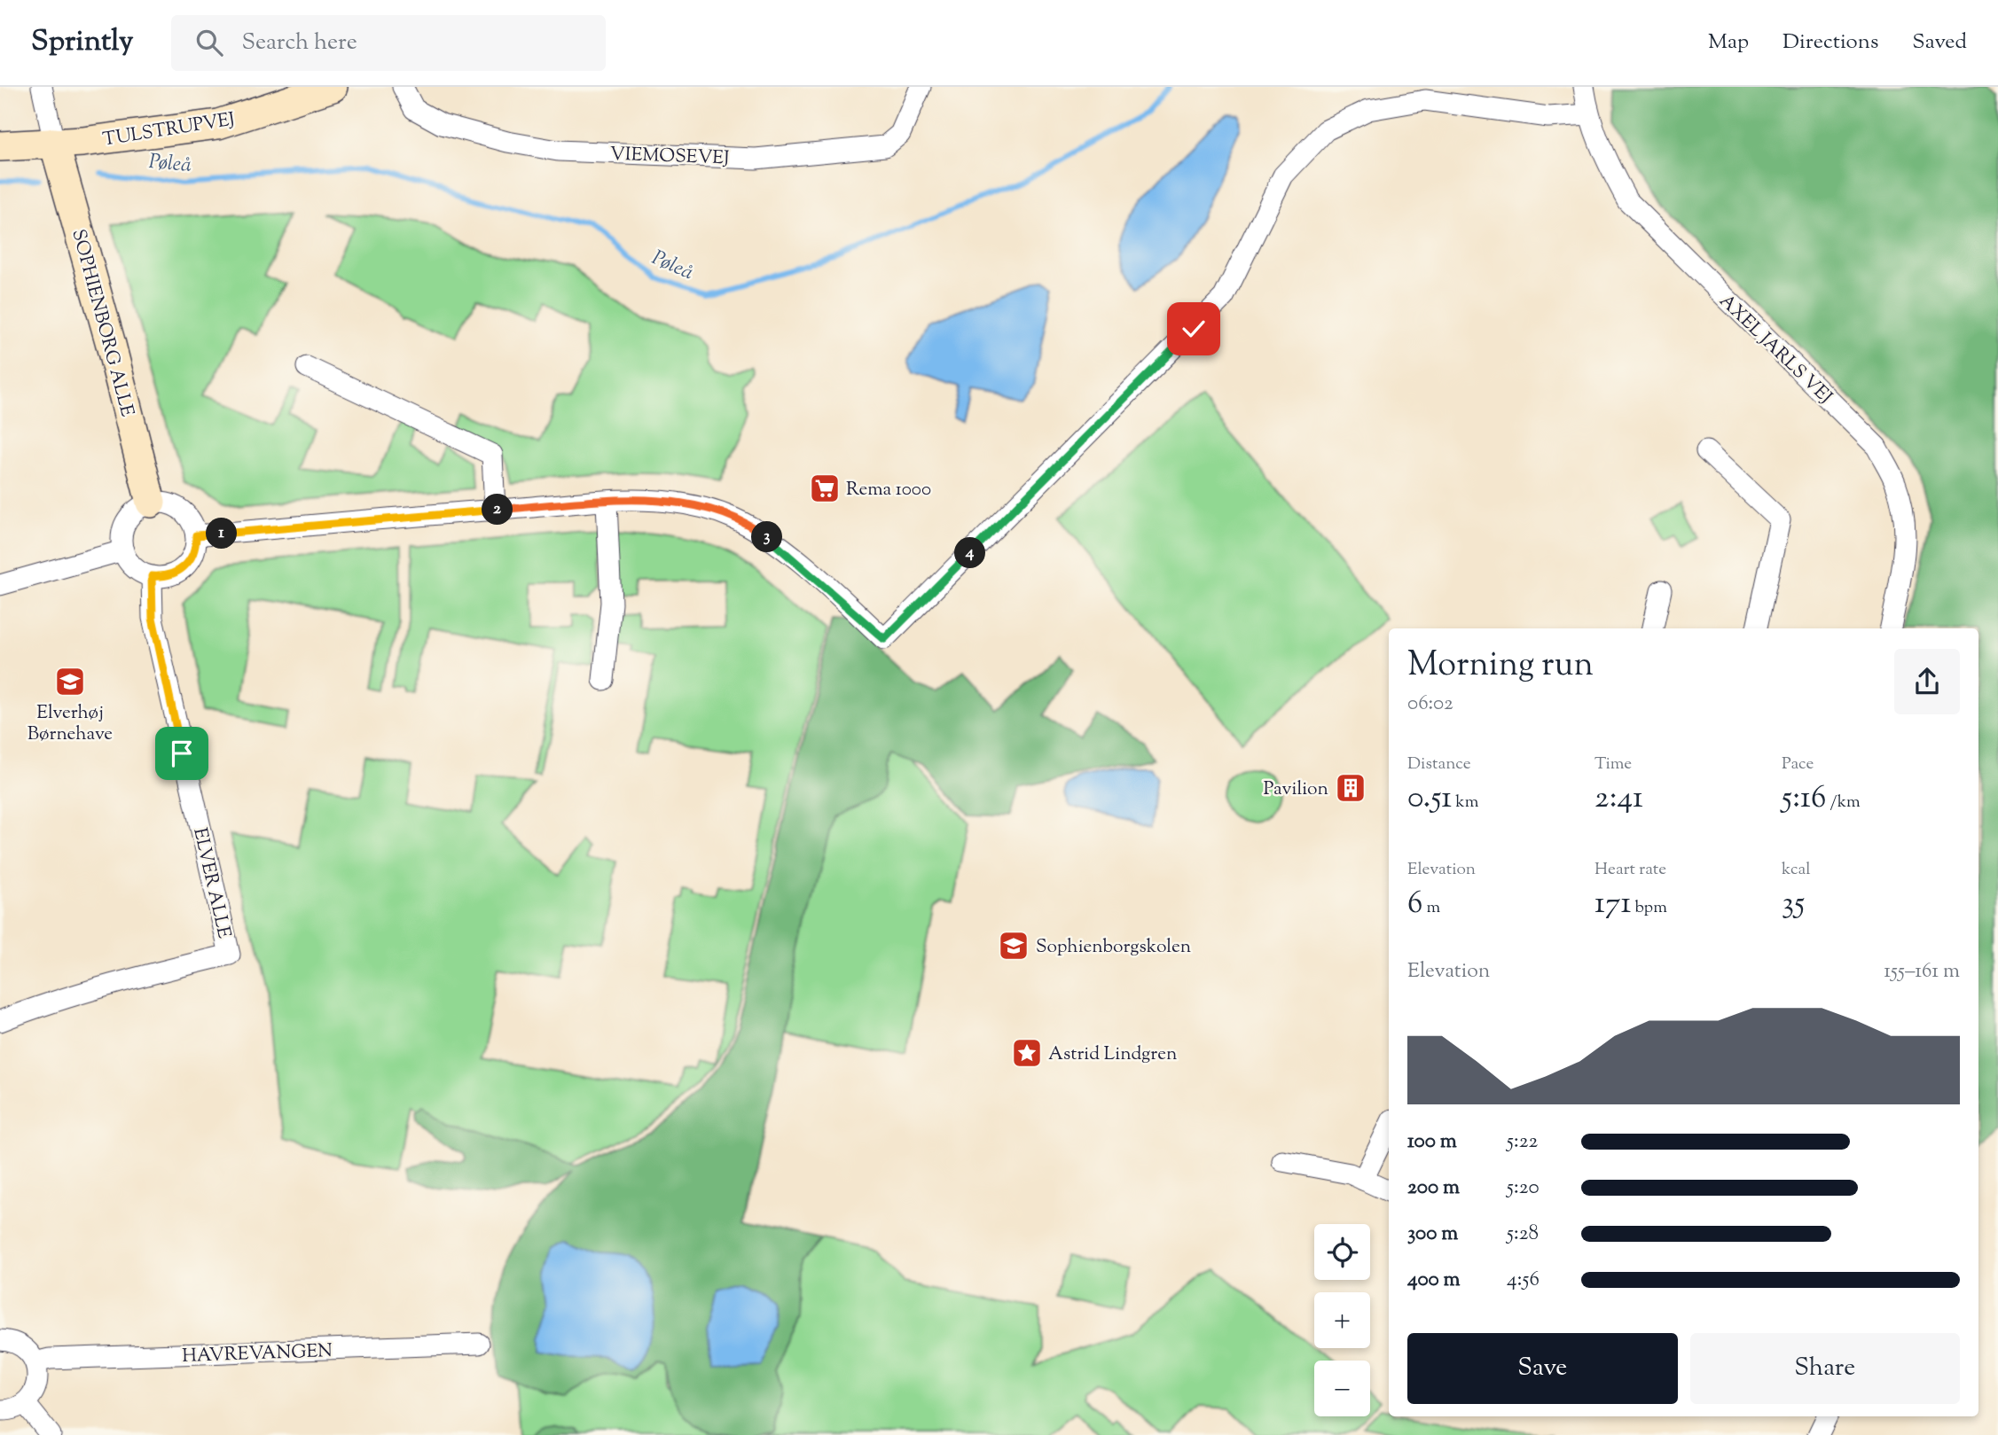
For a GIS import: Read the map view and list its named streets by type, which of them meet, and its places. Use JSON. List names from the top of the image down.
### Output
{
  "streets": {
    "street": [
      "TULSTRUPVEJ",
      "VIEMOSEVEJ",
      "SOPHIENBORG ALLE",
      "AXEL JARLS VEJ",
      "ELVER ALLE",
      "HAVREVANGEN"
    ]
  },
  "crossings": [
    ["TULSTRUPVEJ", "SOPHIENBORG ALLE"],
    ["SOPHIENBORG ALLE", "ELVER ALLE"]
  ],
  "water": ["Pøleå"],
  "places": {
    "supermarket": ["Rema 1000"],
    "school or university": ["Elverhøj Børnehave", "Sophienborgskolen"],
    "building": ["Pavilion"],
    "place": ["Astrid Lindgren"]
  },
  "page": {
    "header": "Sprintly",
    "search": "Search here",
    "nav": ["Map", "Directions", "Saved"],
    "pins": [
      "2",
      "1",
      "3",
      "4"
    ],
    "heading": ["Morning run", "06:02"],
    "stats": [
      ["Distance", "0.51 km"],
      ["Time", "2:41"],
      ["Pace", "5:16 /km"],
      ["Elevation", "6 m"],
      ["Heart rate", "171 bpm"],
      ["kcal", "35"]
    ],
    "chart": ["Elevation", "155–161 m"],
    "list": [
      {
        "name": "100 m",
        "note": "5:22"
      },
      {
        "name": "200 m",
        "note": "5:20"
      },
      {
        "name": "300 m",
        "note": "5:28"
      },
      {
        "name": "400 m",
        "note": "4:56"
      }
    ],
    "map_buttons": ["+", "−"],
    "buttons": ["Save", "Share"]
  }
}
